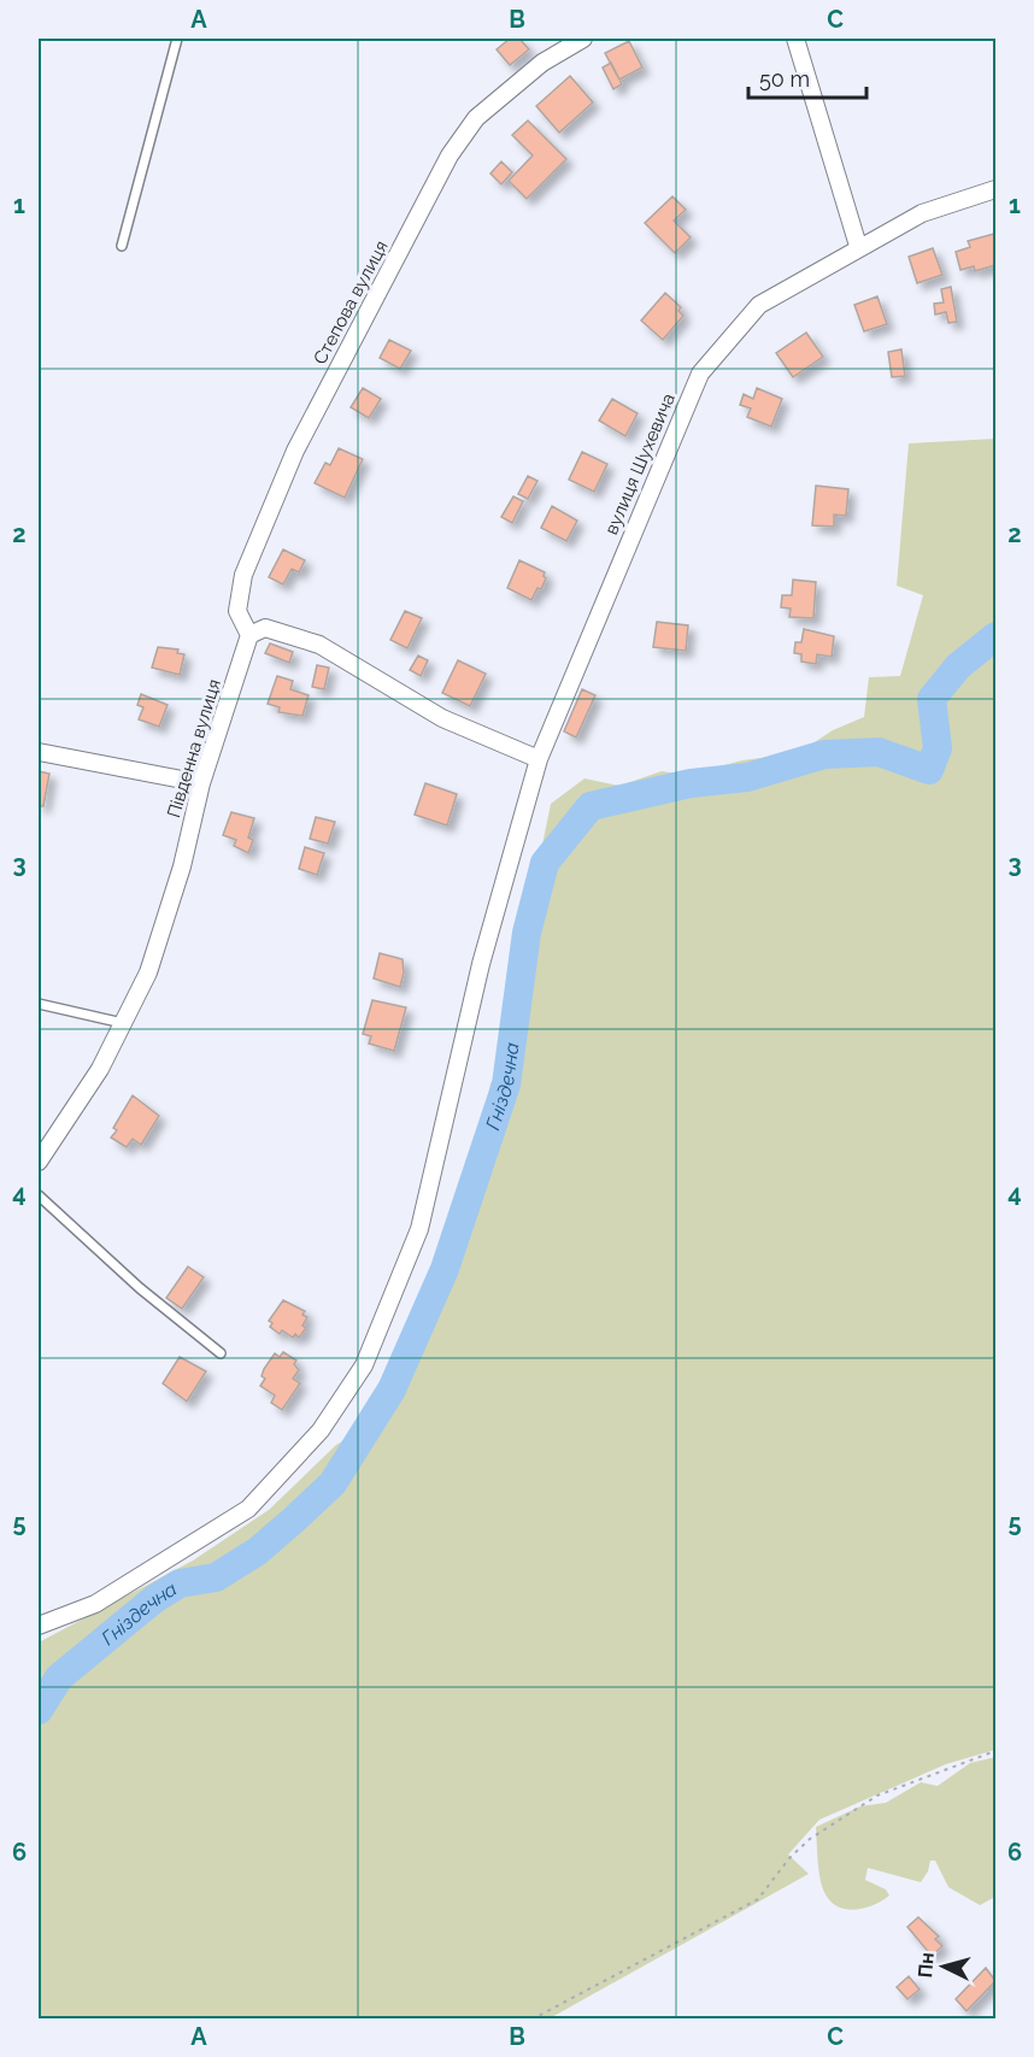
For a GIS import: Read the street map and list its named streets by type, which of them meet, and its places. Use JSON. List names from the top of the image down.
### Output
{
  "streets": {
    "street": ["Степова вулиця", "вулиця Шухевича", "Південна вулиця"]
  },
  "crossings": [
    ["Степова вулиця", "Південна вулиця"]
  ],
  "water": ["Гніздечна"],
  "scale_bar": "50 m",
  "north": "left",
  "grid": {
    "columns": ["A", "B", "C"],
    "rows": [
      "1",
      "2",
      "3",
      "4",
      "5",
      "6"
    ]
  }
}
